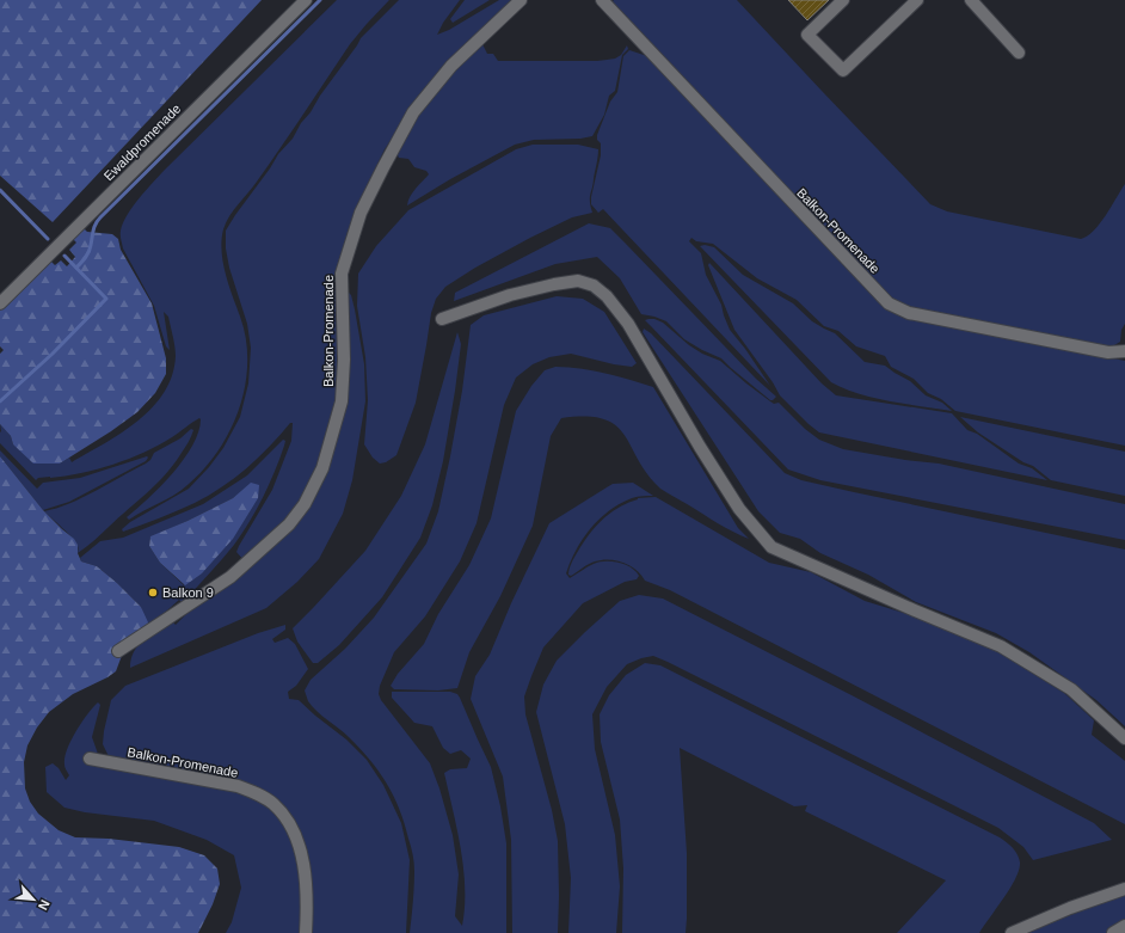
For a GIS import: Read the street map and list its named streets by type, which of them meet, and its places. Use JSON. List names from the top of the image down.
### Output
{
  "streets": {
    "lane": ["Ewaldpromenade", "Balkon-Promenade"]
  },
  "places": ["Balkon 9"],
  "north": "bottom right"
}
